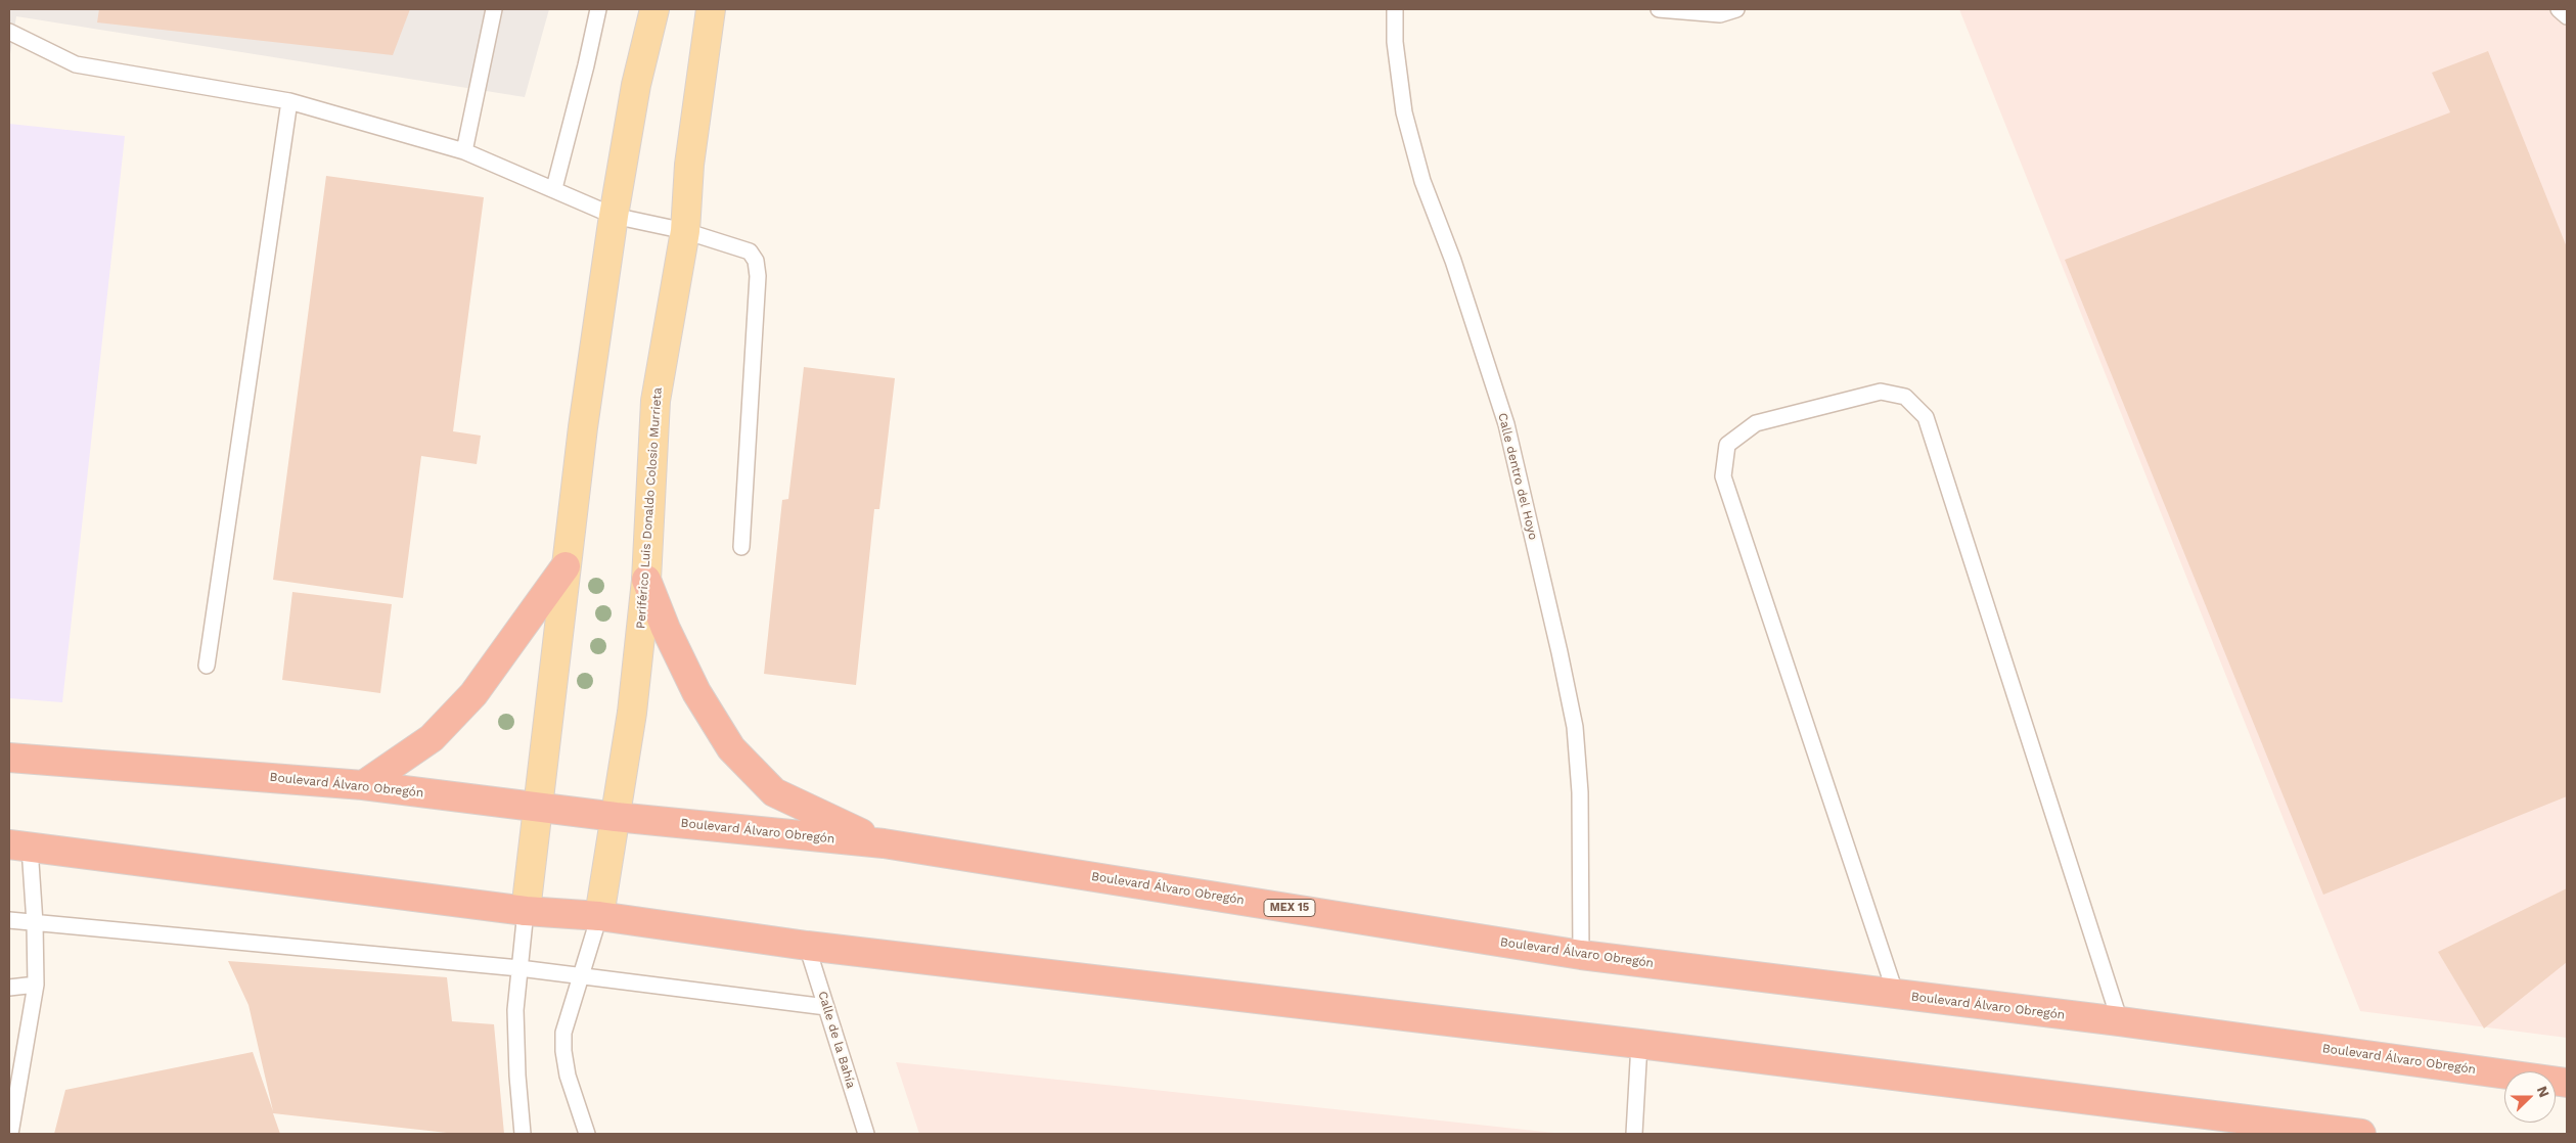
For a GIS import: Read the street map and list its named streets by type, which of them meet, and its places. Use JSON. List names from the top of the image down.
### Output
{
  "streets": {
    "highway": ["Boulevard Álvaro Obregón", "MEX 15"],
    "main road": ["Periférico Luis Donaldo Colosio Murrieta"],
    "lane": ["Calle dentro del Hoyo", "Calle de la Bahía"]
  },
  "crossings": [
    ["Calle dentro del Hoyo", "Boulevard Álvaro Obregón"],
    ["Periférico Luis Donaldo Colosio Murrieta", "Boulevard Álvaro Obregón"]
  ],
  "north": "right"
}
